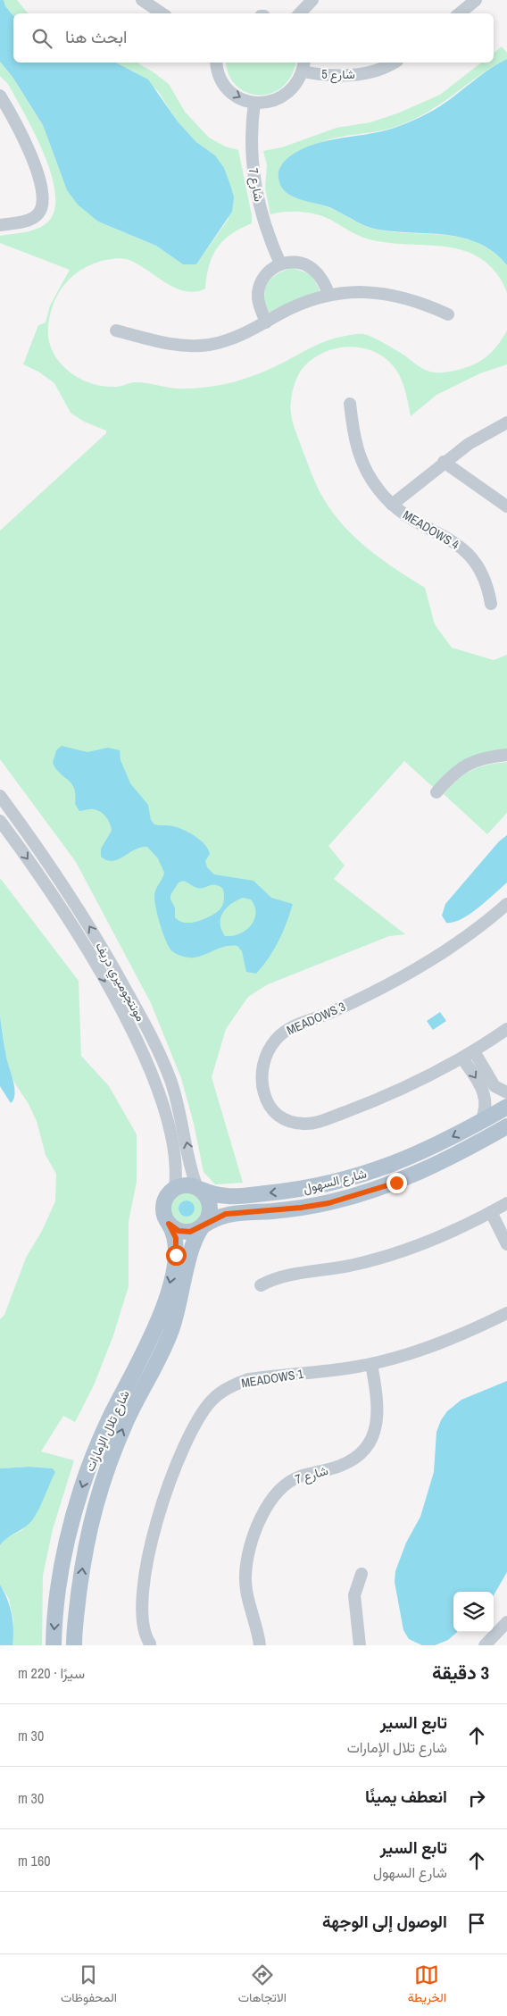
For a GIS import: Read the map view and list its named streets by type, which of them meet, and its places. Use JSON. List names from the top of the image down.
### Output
{
  "streets": {
    "main road": ["شارع السهول", "شارع تلال الإمارات"],
    "street": [
      "شارع 5",
      "شارع 7",
      "MEADOWS 4",
      "مونتجوميري دريف",
      "MEADOWS 3",
      "MEADOWS 1"
    ]
  },
  "crossings": [
    ["شارع 7", "MEADOWS 1"],
    ["مونتجوميري دريف", "شارع السهول"],
    ["مونتجوميري دريف", "شارع تلال الإمارات"],
    ["شارع السهول", "شارع تلال الإمارات"]
  ],
  "page": {
    "search": "ابحث هنا",
    "heading": ["3 دقيقة", "سيرًا · 220 m"],
    "list": [
      ["تابع السير", "شارع تلال الإمارات", "30 m"],
      ["انعطف يمينًا", "30 m"],
      ["تابع السير", "شارع السهول", "160 m"],
      "الوصول إلى الوجهة"
    ],
    "nav": ["الخريطة", "الاتجاهات", "المحفوظات"]
  }
}
